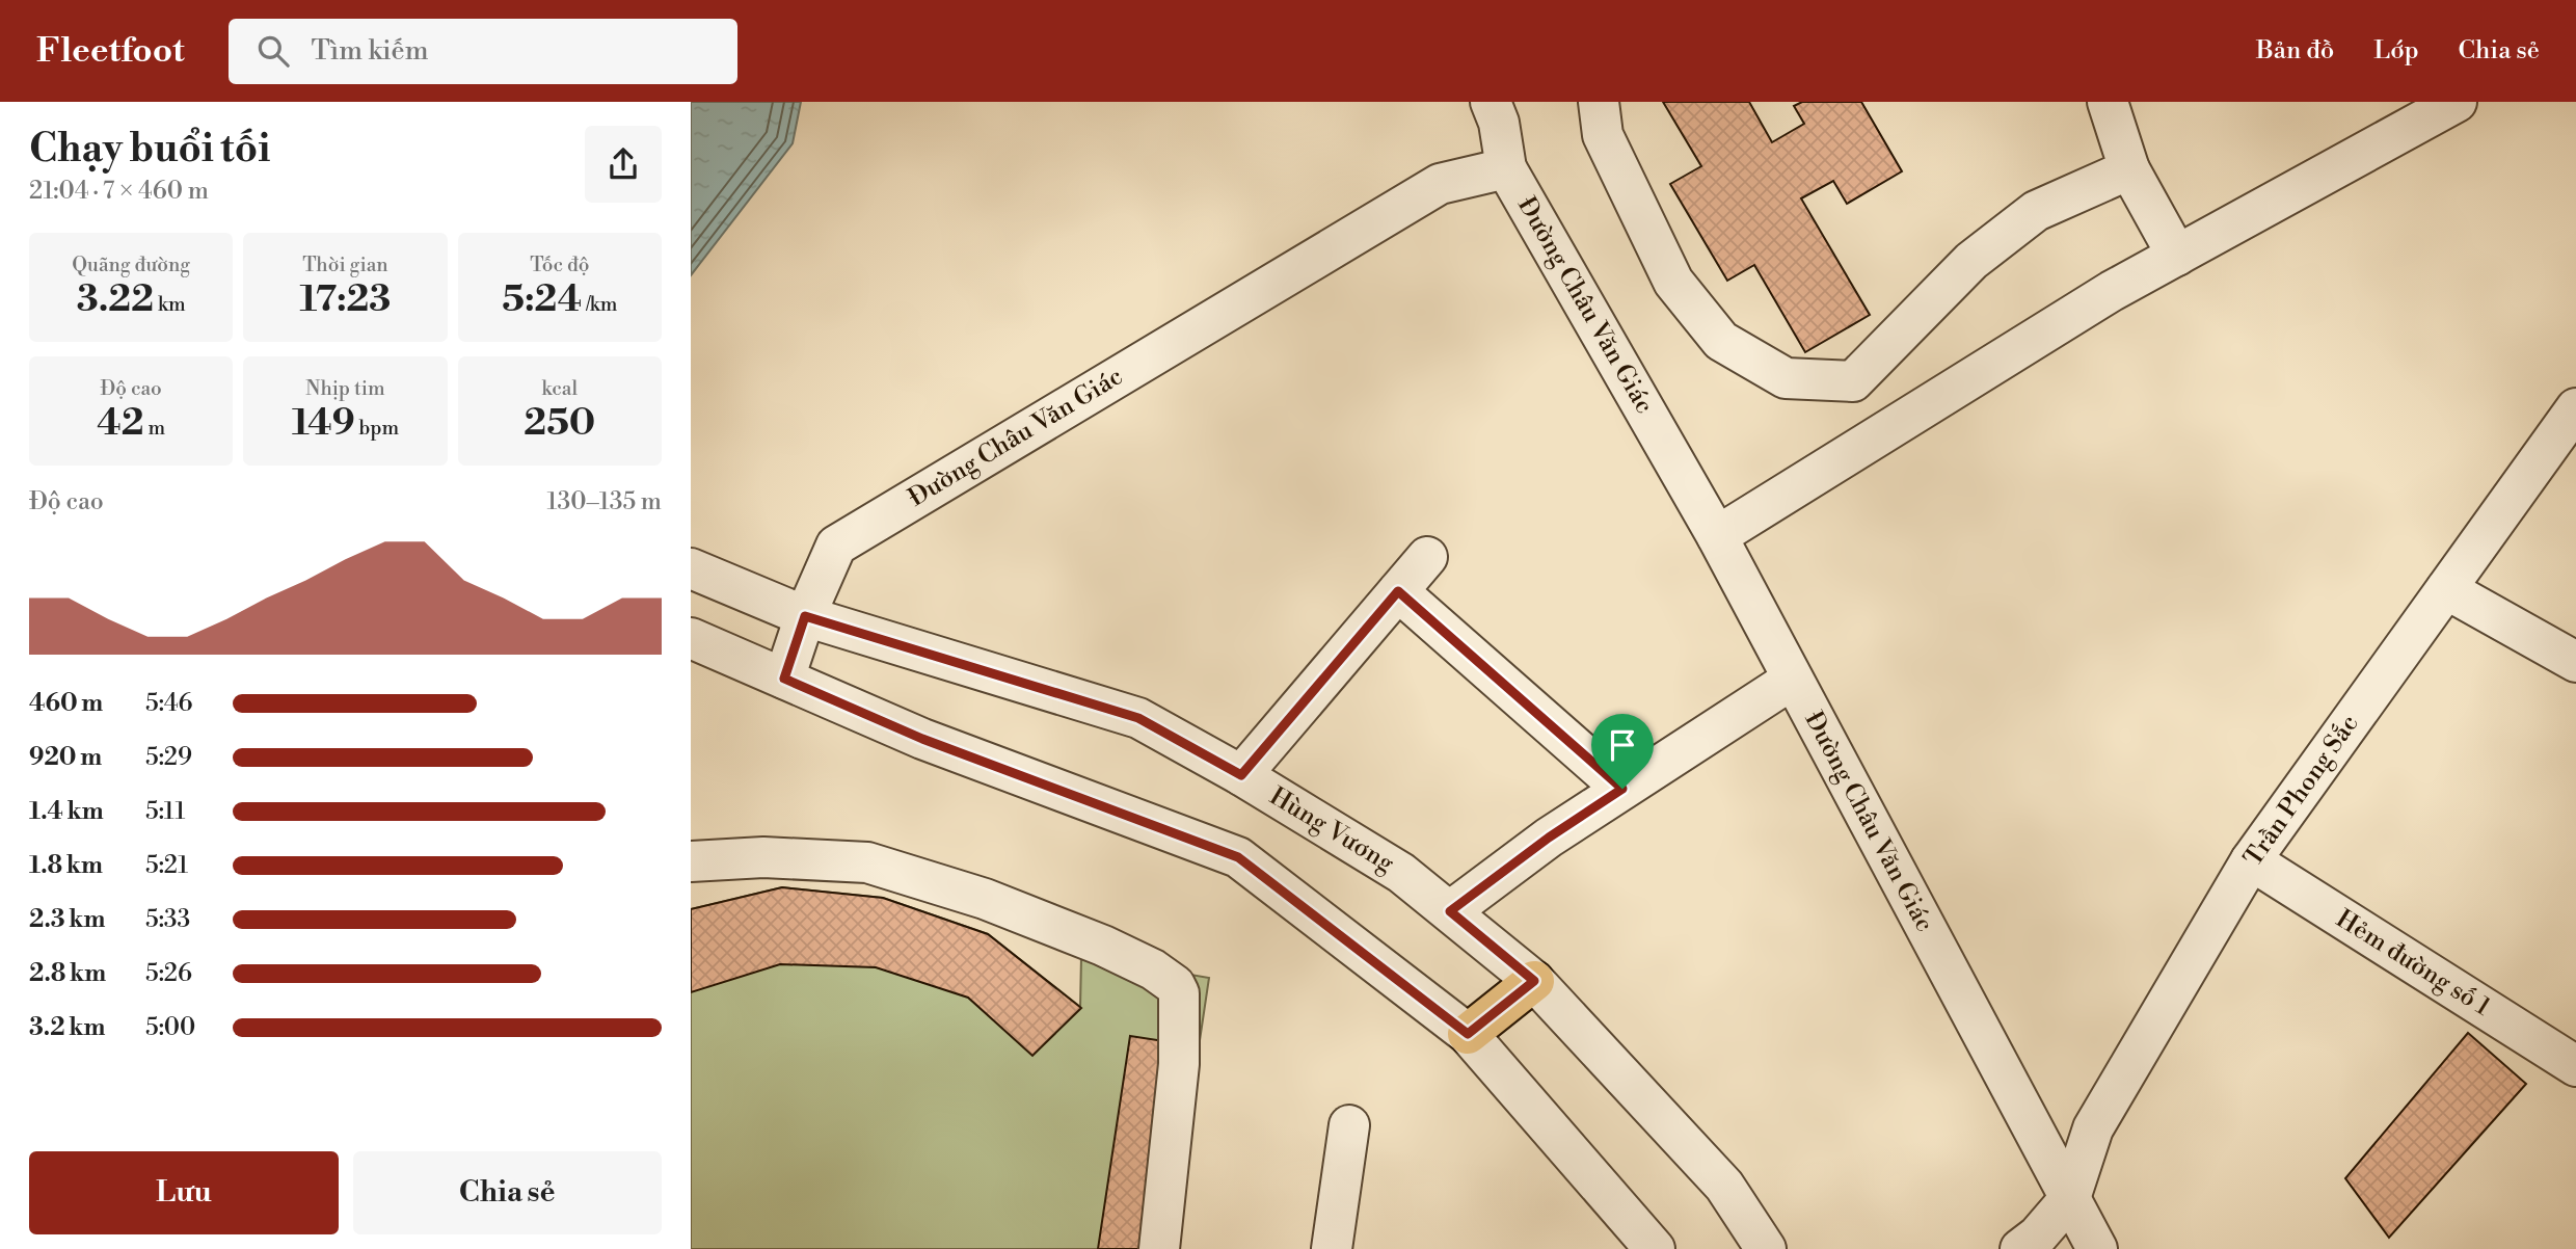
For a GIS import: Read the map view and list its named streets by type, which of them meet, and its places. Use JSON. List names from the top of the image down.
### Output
{
  "streets": {
    "street": [
      "Đường Châu Văn Giác",
      "Trần Phong Sắc",
      "Hùng Vương",
      "Hẻm đường số 1"
    ]
  },
  "crossings": [
    ["Đường Châu Văn Giác", "Trần Phong Sắc"],
    ["Đường Châu Văn Giác", "Hùng Vương"],
    ["Trần Phong Sắc", "Hẻm đường số 1"]
  ],
  "page": {
    "header": "Fleetfoot",
    "search": "Tìm kiếm",
    "nav": ["Bản đồ", "Lớp", "Chia sẻ"],
    "heading": ["Chạy buổi tối", "21:04 · 7 × 460 m"],
    "stats": [
      ["Quãng đường", "3.22 km"],
      ["Thời gian", "17:23"],
      ["Tốc độ", "5:24 /km"],
      ["Độ cao", "42 m"],
      ["Nhịp tim", "149 bpm"],
      ["kcal", "250"]
    ],
    "chart": ["Độ cao", "130–135 m"],
    "list": [
      {
        "name": "460 m",
        "note": "5:46"
      },
      {
        "name": "920 m",
        "note": "5:29"
      },
      {
        "name": "1.4 km",
        "note": "5:11"
      },
      {
        "name": "1.8 km",
        "note": "5:21"
      },
      {
        "name": "2.3 km",
        "note": "5:33"
      },
      {
        "name": "2.8 km",
        "note": "5:26"
      },
      {
        "name": "3.2 km",
        "note": "5:00"
      }
    ],
    "buttons": ["Lưu", "Chia sẻ"]
  }
}
